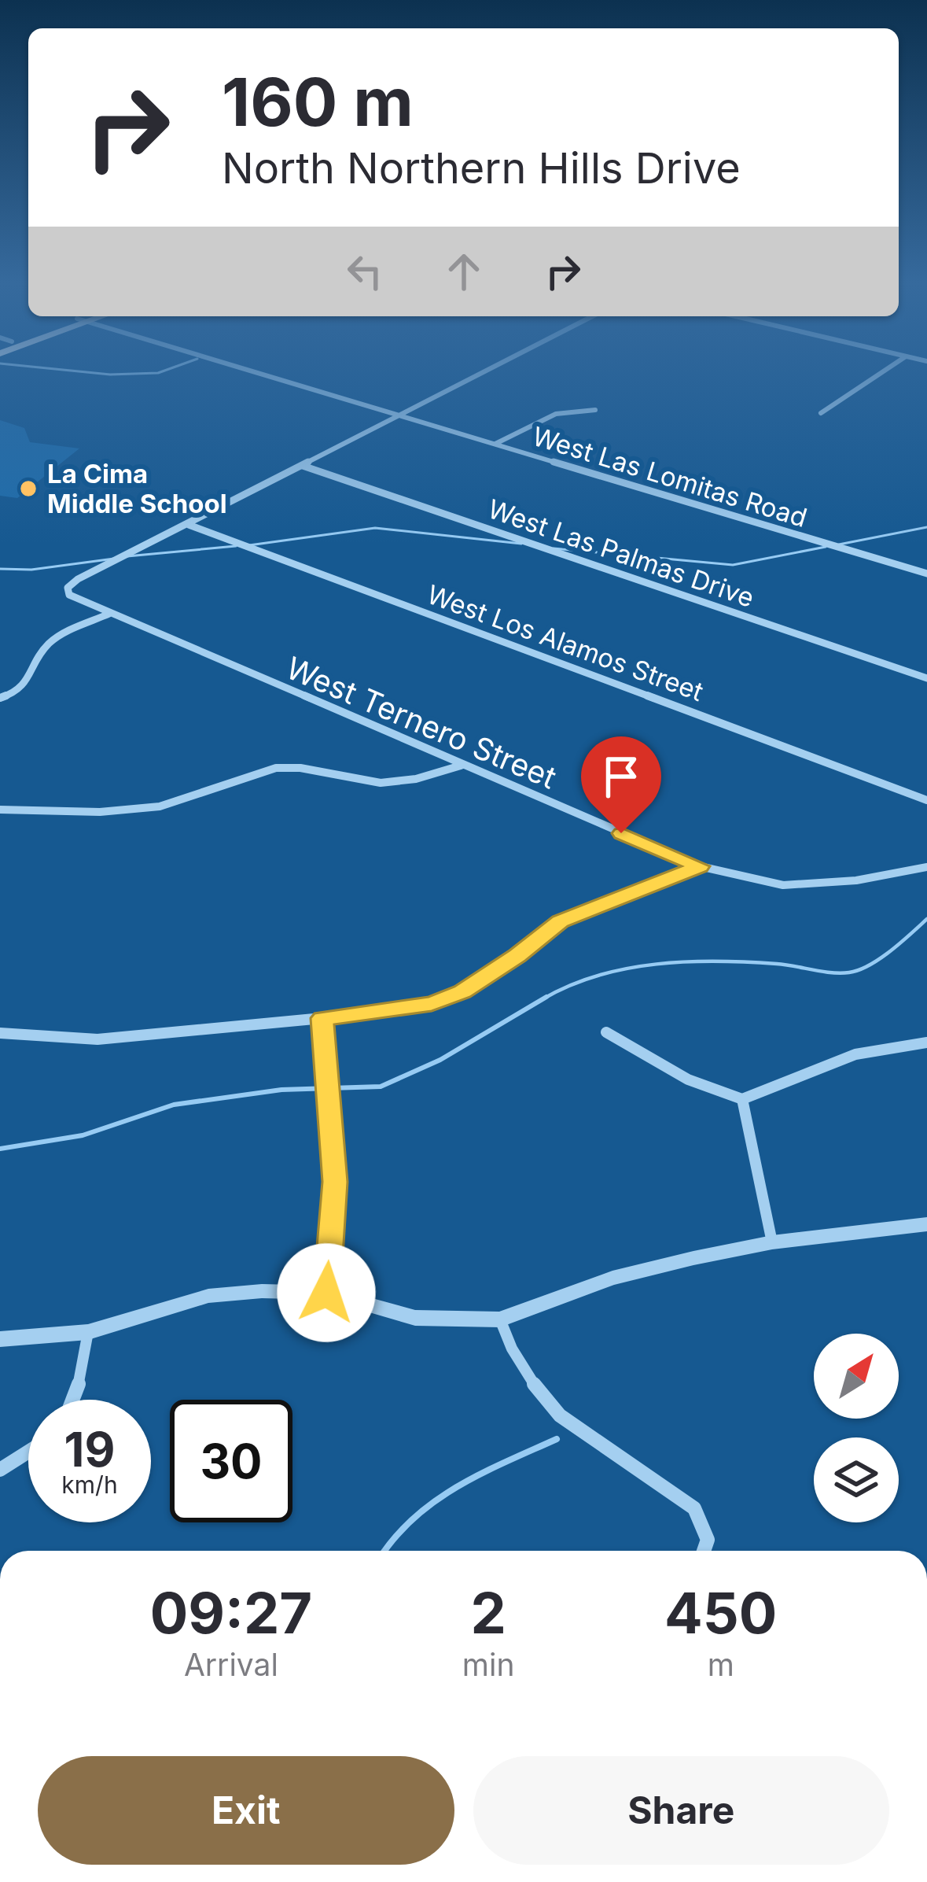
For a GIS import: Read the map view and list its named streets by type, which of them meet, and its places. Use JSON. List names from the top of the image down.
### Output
{
  "streets": {
    "street": [
      "West Las Lomitas Road",
      "West Las Palmas Drive",
      "West Los Alamos Street",
      "West Ternero Street"
    ]
  },
  "crossings": [
    ["West Los Alamos Street", "West Ternero Street"]
  ],
  "places": ["La Cima Middle School"],
  "north": "top right",
  "page": {
    "turn": ["160 m", "North Northern Hills Drive"],
    "speed": "19 km/h",
    "limit": "30",
    "eta": [
      "09:27",
      "Arrival",
      "2",
      "min",
      "450",
      "m"
    ],
    "buttons": ["Exit", "Share"]
  }
}
